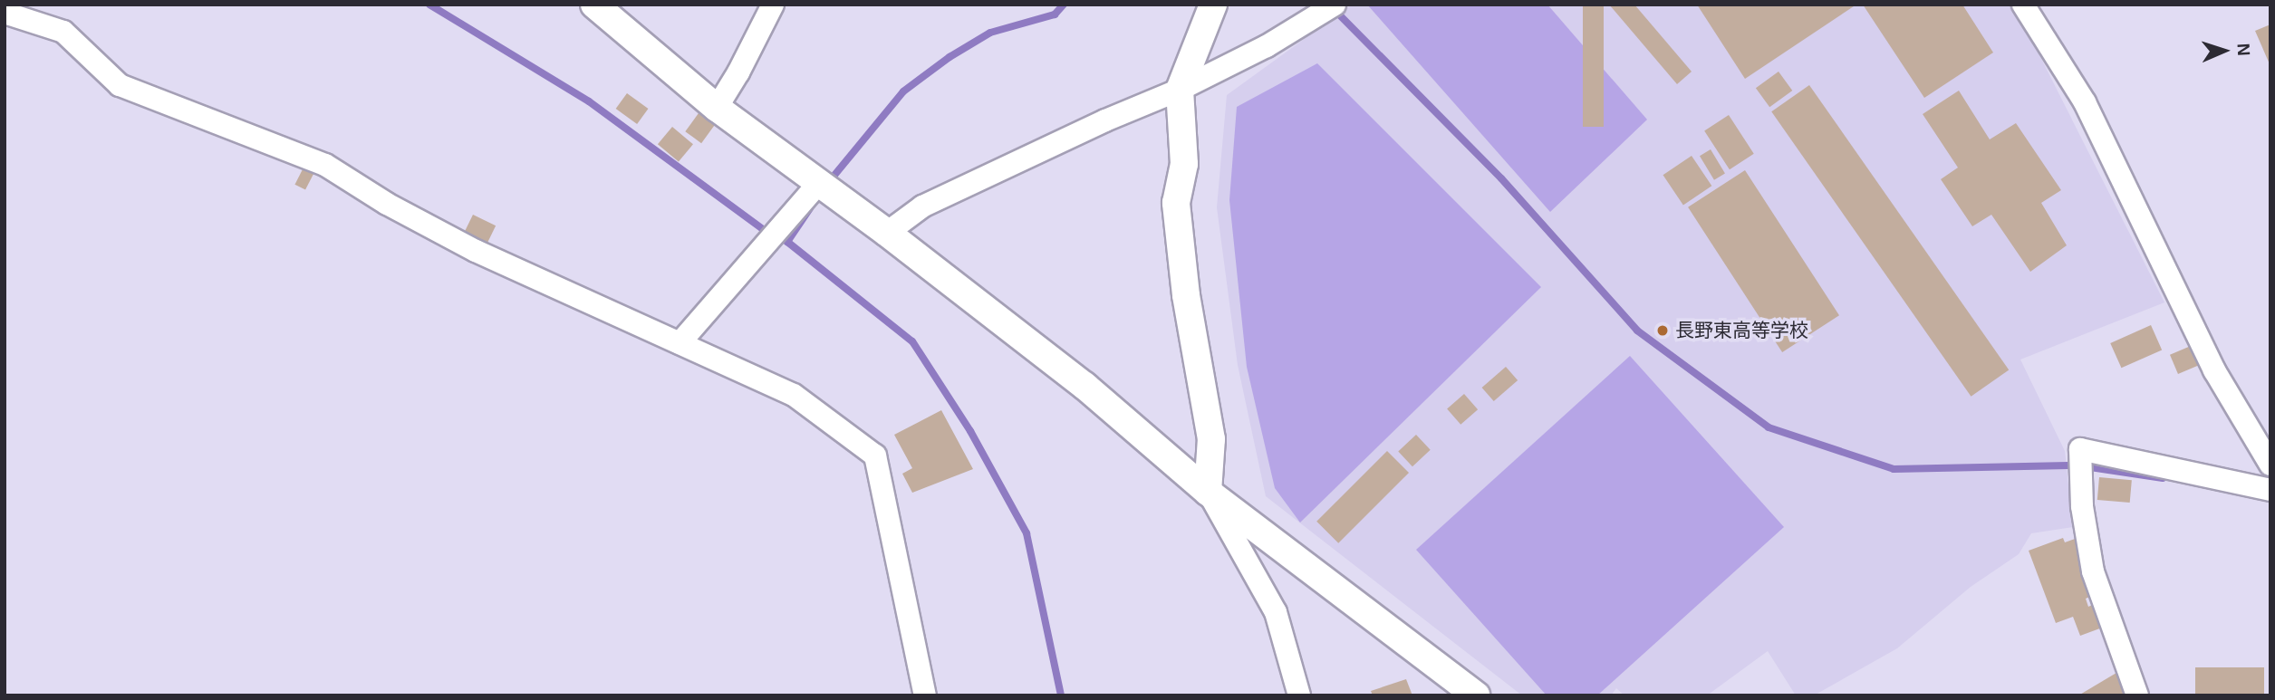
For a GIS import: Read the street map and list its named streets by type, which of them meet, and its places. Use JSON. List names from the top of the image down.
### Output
{
  "places": ["長野東高等学校"],
  "north": "right"
}
